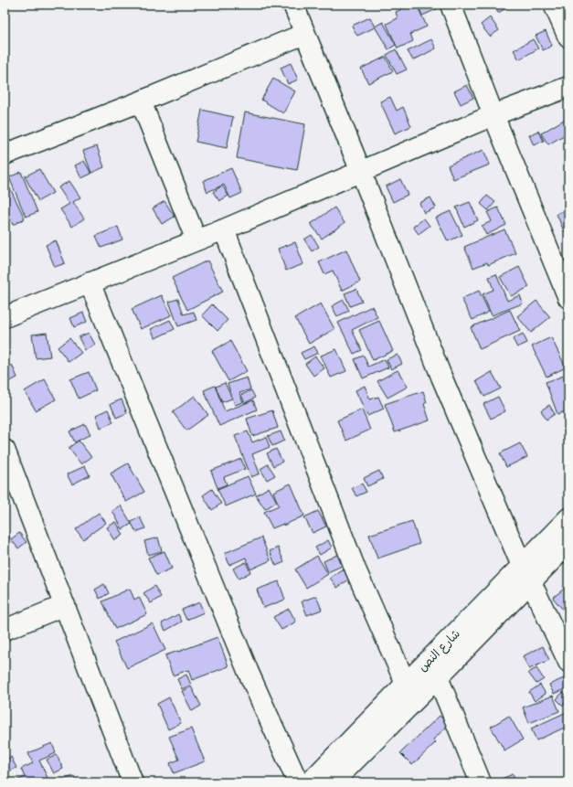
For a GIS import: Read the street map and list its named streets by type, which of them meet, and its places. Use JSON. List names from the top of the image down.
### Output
{
  "streets": {
    "street": ["شارع النص"]
  }
}
